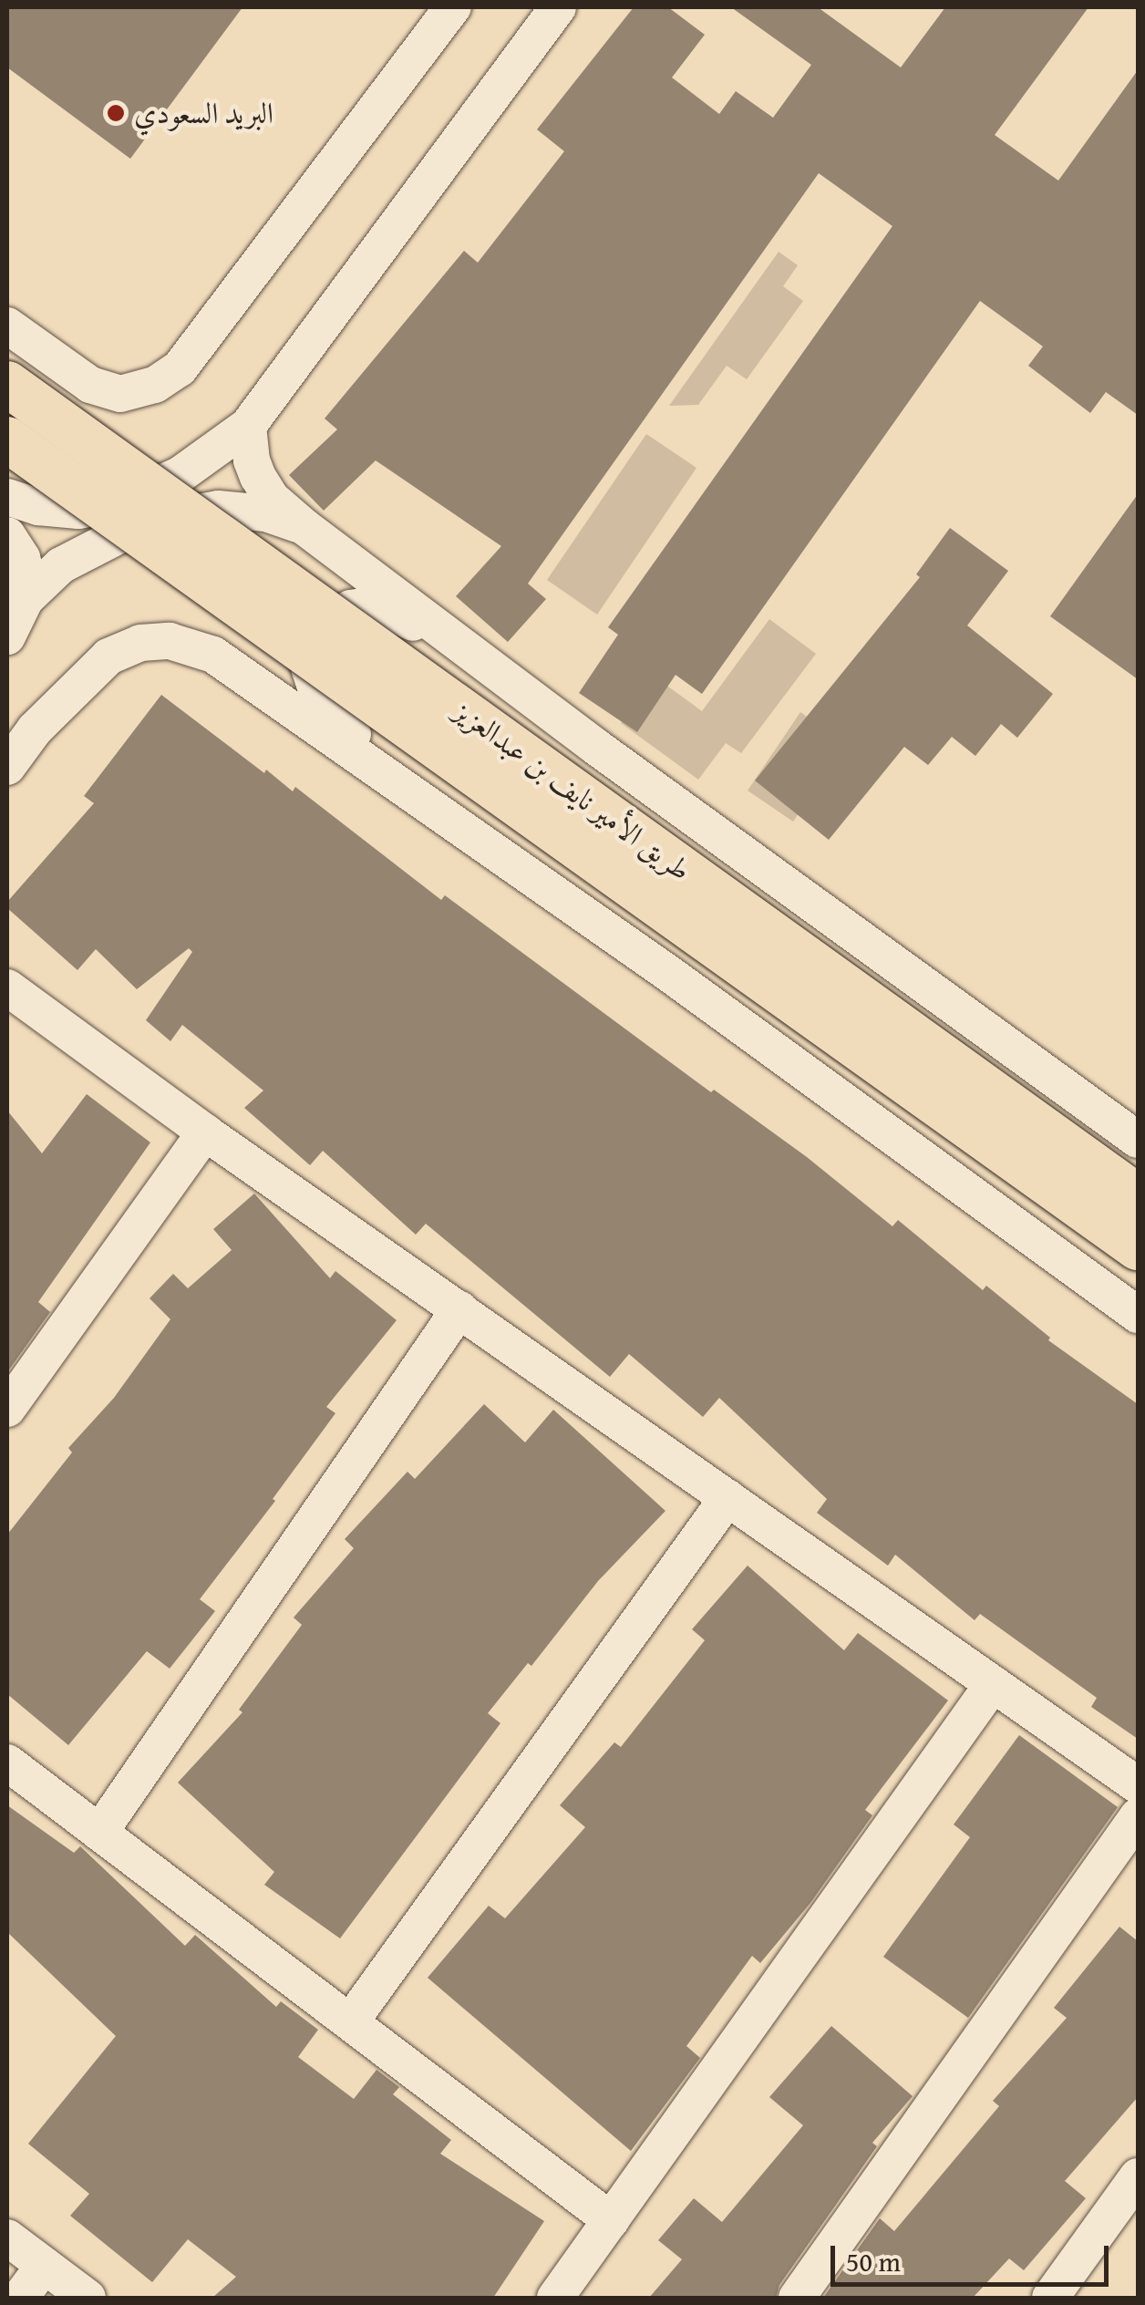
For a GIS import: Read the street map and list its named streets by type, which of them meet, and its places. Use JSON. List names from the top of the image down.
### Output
{
  "streets": {
    "main road": ["طريق الأمير نايف بن عبدالعزيز"]
  },
  "places": ["البريد السعودي"],
  "scale_bar": "50 m"
}
